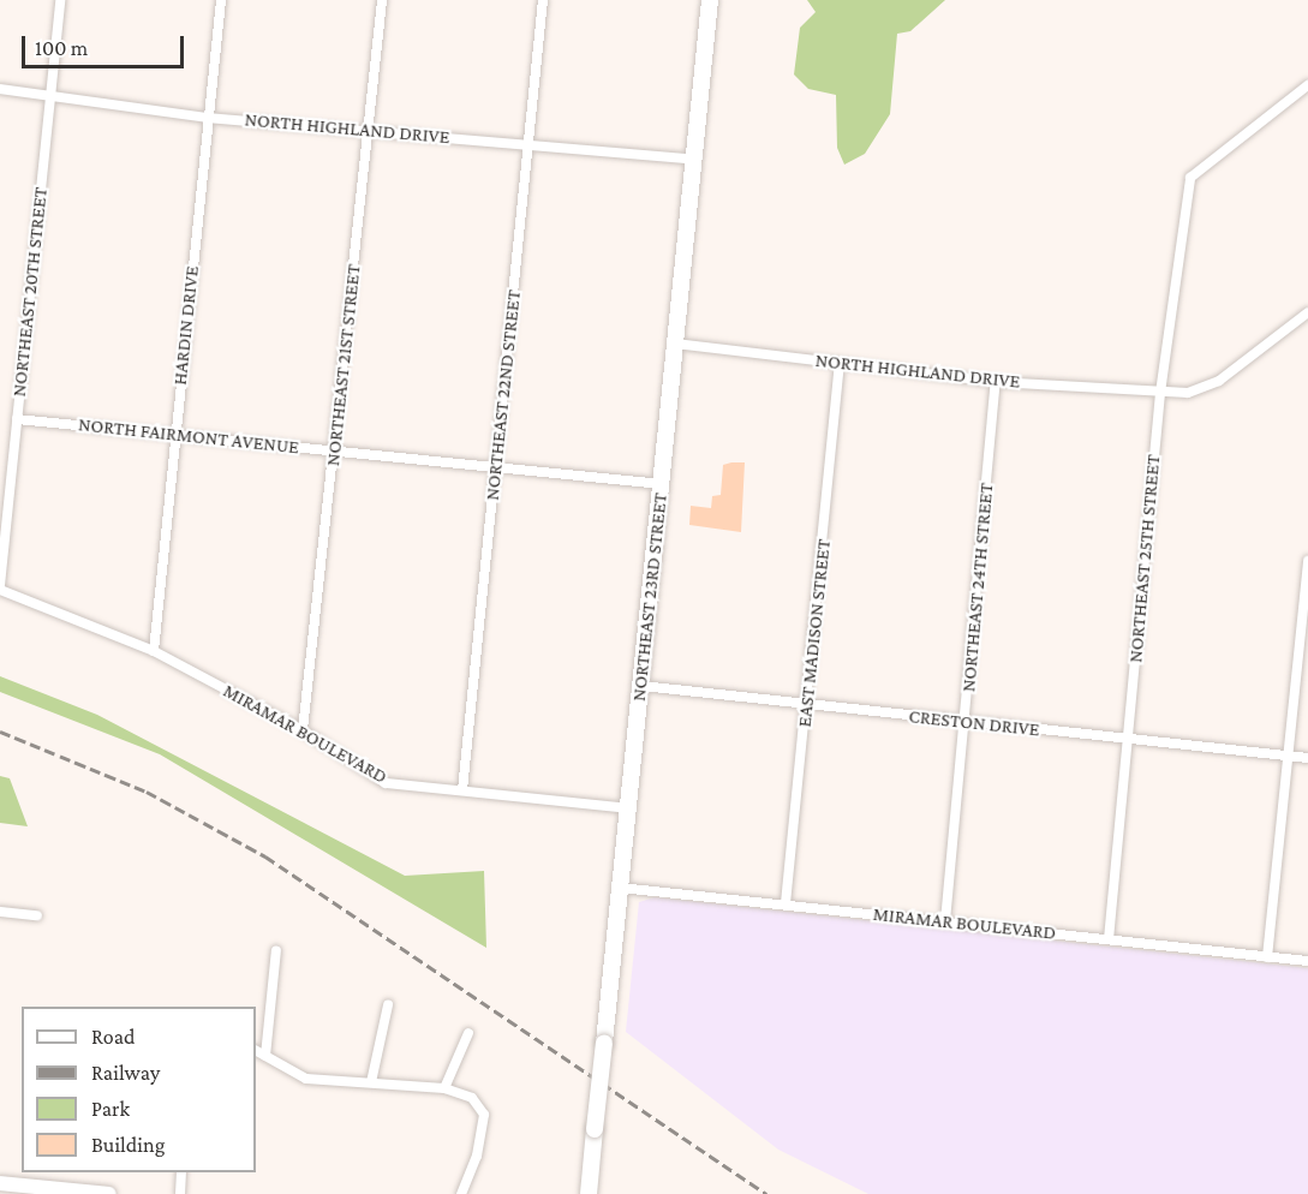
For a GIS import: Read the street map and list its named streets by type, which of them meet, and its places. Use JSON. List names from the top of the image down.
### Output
{
  "streets": {
    "main road": ["NORTHEAST 23RD STREET"],
    "street": [
      "NORTH HIGHLAND DRIVE",
      "NORTHEAST 20TH STREET",
      "HARDIN DRIVE",
      "NORTHEAST 21ST STREET",
      "NORTHEAST 22ND STREET",
      "NORTH FAIRMONT AVENUE",
      "NORTHEAST 25TH STREET",
      "NORTHEAST 24TH STREET",
      "EAST MADISON STREET",
      "CRESTON DRIVE",
      "MIRAMAR BOULEVARD"
    ]
  },
  "crossings": [
    ["NORTH HIGHLAND DRIVE", "NORTHEAST 20TH STREET"],
    ["NORTH HIGHLAND DRIVE", "HARDIN DRIVE"],
    ["NORTH HIGHLAND DRIVE", "NORTHEAST 21ST STREET"],
    ["NORTH HIGHLAND DRIVE", "NORTHEAST 22ND STREET"],
    ["NORTH HIGHLAND DRIVE", "NORTHEAST 25TH STREET"],
    ["NORTH HIGHLAND DRIVE", "NORTHEAST 24TH STREET"],
    ["NORTH HIGHLAND DRIVE", "NORTHEAST 23RD STREET"],
    ["NORTH HIGHLAND DRIVE", "EAST MADISON STREET"],
    ["NORTHEAST 20TH STREET", "NORTH FAIRMONT AVENUE"],
    ["HARDIN DRIVE", "NORTH FAIRMONT AVENUE"],
    ["HARDIN DRIVE", "MIRAMAR BOULEVARD"],
    ["NORTHEAST 21ST STREET", "NORTH FAIRMONT AVENUE"],
    ["NORTHEAST 21ST STREET", "MIRAMAR BOULEVARD"],
    ["NORTHEAST 22ND STREET", "NORTH FAIRMONT AVENUE"],
    ["NORTHEAST 22ND STREET", "MIRAMAR BOULEVARD"],
    ["NORTH FAIRMONT AVENUE", "NORTHEAST 23RD STREET"],
    ["NORTHEAST 25TH STREET", "CRESTON DRIVE"],
    ["NORTHEAST 25TH STREET", "MIRAMAR BOULEVARD"],
    ["NORTHEAST 24TH STREET", "CRESTON DRIVE"],
    ["NORTHEAST 24TH STREET", "MIRAMAR BOULEVARD"],
    ["NORTHEAST 23RD STREET", "CRESTON DRIVE"],
    ["NORTHEAST 23RD STREET", "MIRAMAR BOULEVARD"],
    ["EAST MADISON STREET", "CRESTON DRIVE"],
    ["EAST MADISON STREET", "MIRAMAR BOULEVARD"]
  ],
  "legend": [
    "Road",
    "Railway",
    "Park",
    "Building"
  ],
  "scale_bar": "100 m"
}
